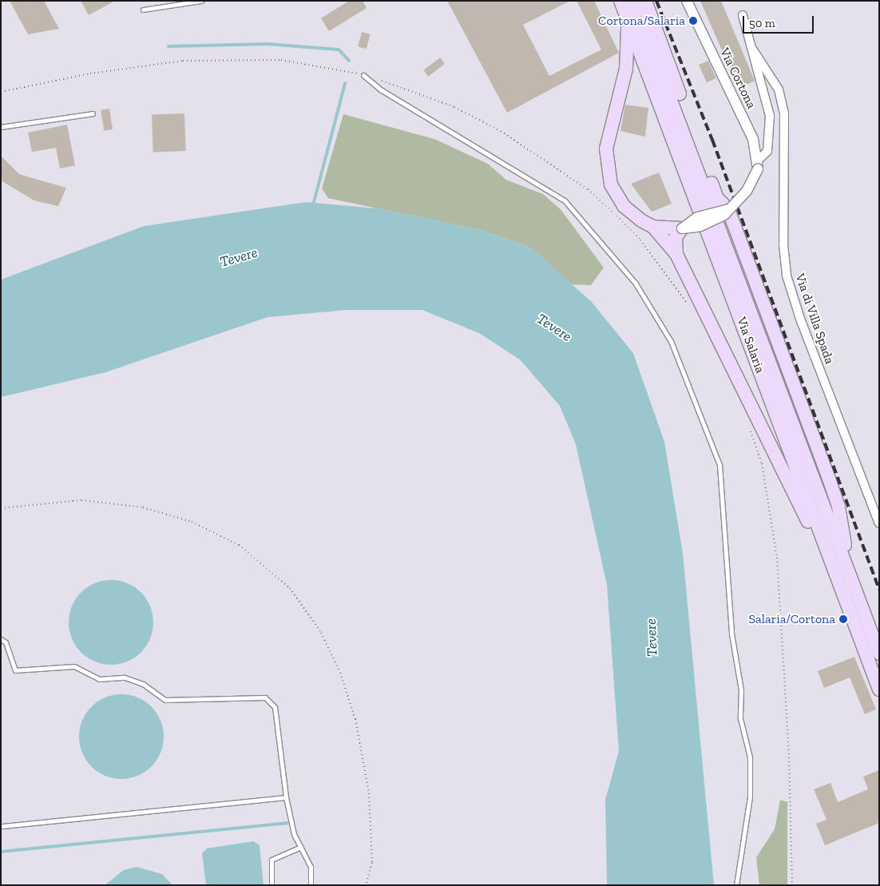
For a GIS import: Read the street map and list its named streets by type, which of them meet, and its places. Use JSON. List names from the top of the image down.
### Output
{
  "streets": {
    "main road": ["Via Salaria"],
    "street": ["Via Cortona", "Via di Villa Spada"]
  },
  "crossings": [
    ["Via Cortona", "Via di Villa Spada"]
  ],
  "water": ["Tevere"],
  "places": ["Cortona/Salaria", "Salaria/Cortona"],
  "scale_bar": "50 m"
}
